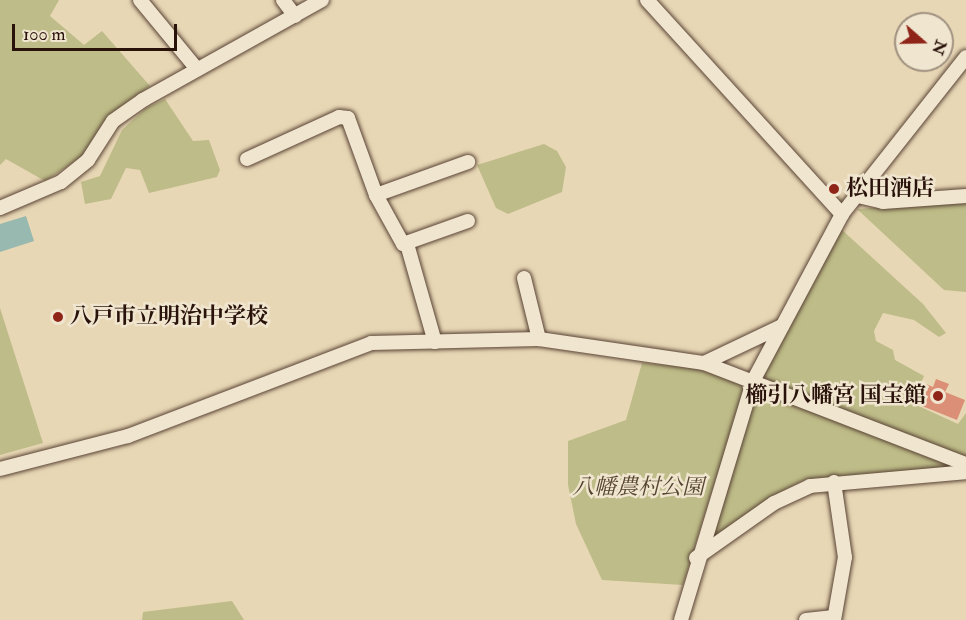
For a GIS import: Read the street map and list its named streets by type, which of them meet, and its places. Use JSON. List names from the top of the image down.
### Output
{
  "parks": ["八幡農村公園"],
  "places": ["松田酒店", "八戸市立明治中学校", "櫛引八幡宮 国宝館"],
  "scale_bar": "100 m",
  "north": "right"
}
